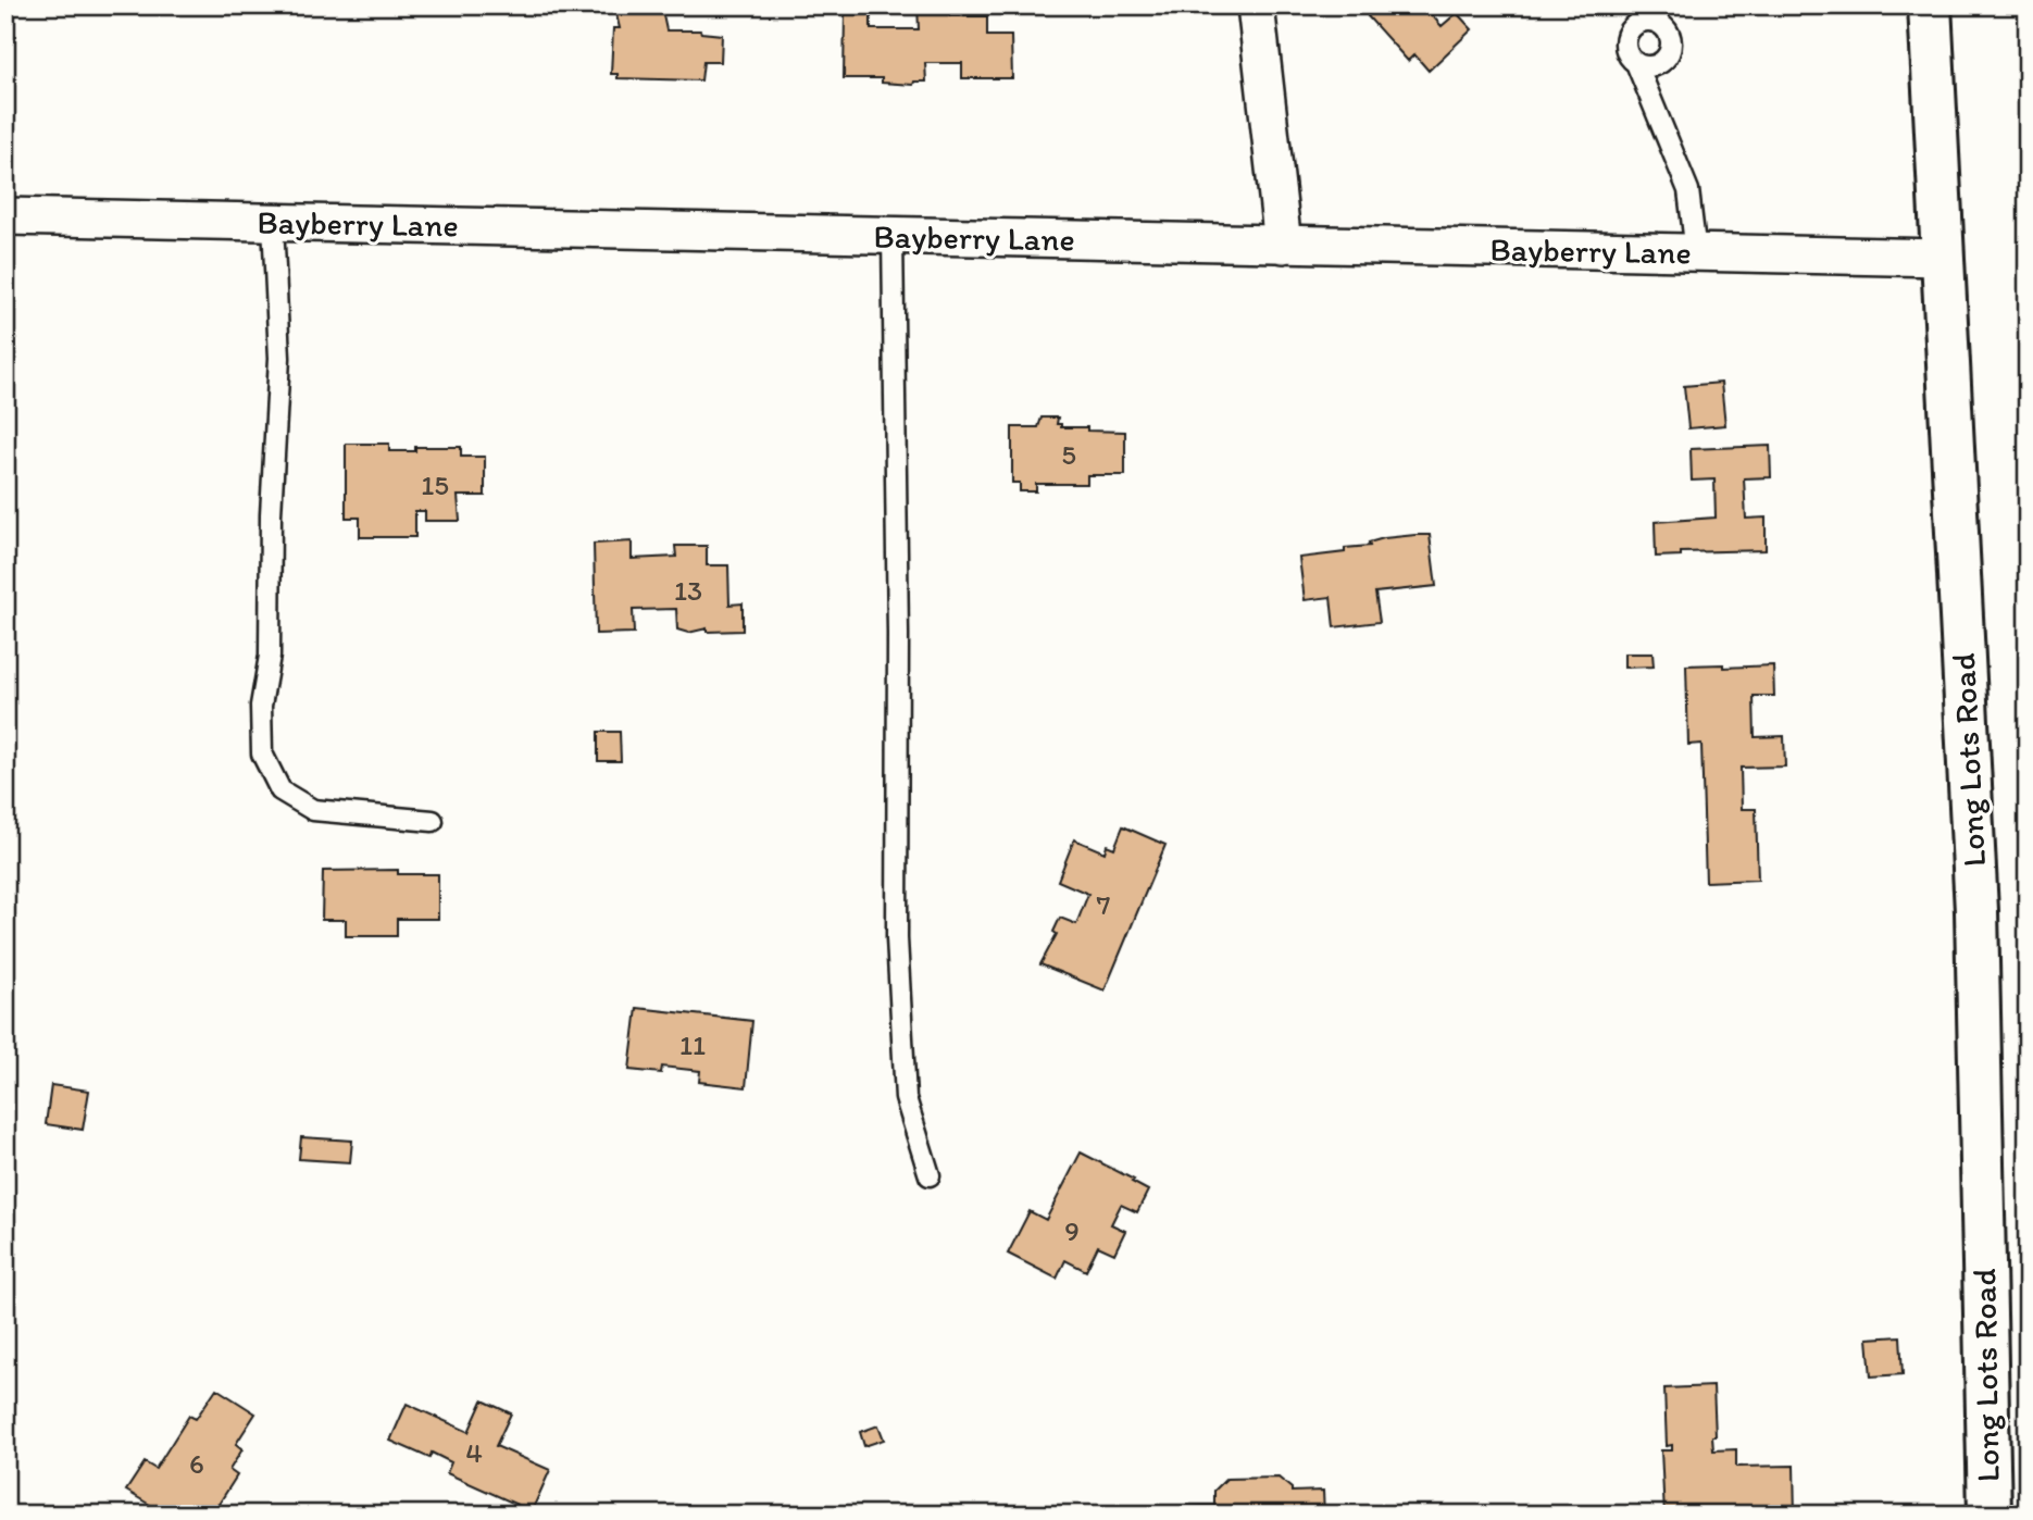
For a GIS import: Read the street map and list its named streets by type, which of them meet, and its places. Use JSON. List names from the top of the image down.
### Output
{
  "streets": {
    "main road": ["Long Lots Road"],
    "street": ["Bayberry Lane"]
  },
  "crossings": [
    ["Bayberry Lane", "Long Lots Road"]
  ],
  "house_numbers": [
    "5",
    "15",
    "13",
    "7",
    "11",
    "9",
    "4",
    "6"
  ]
}
